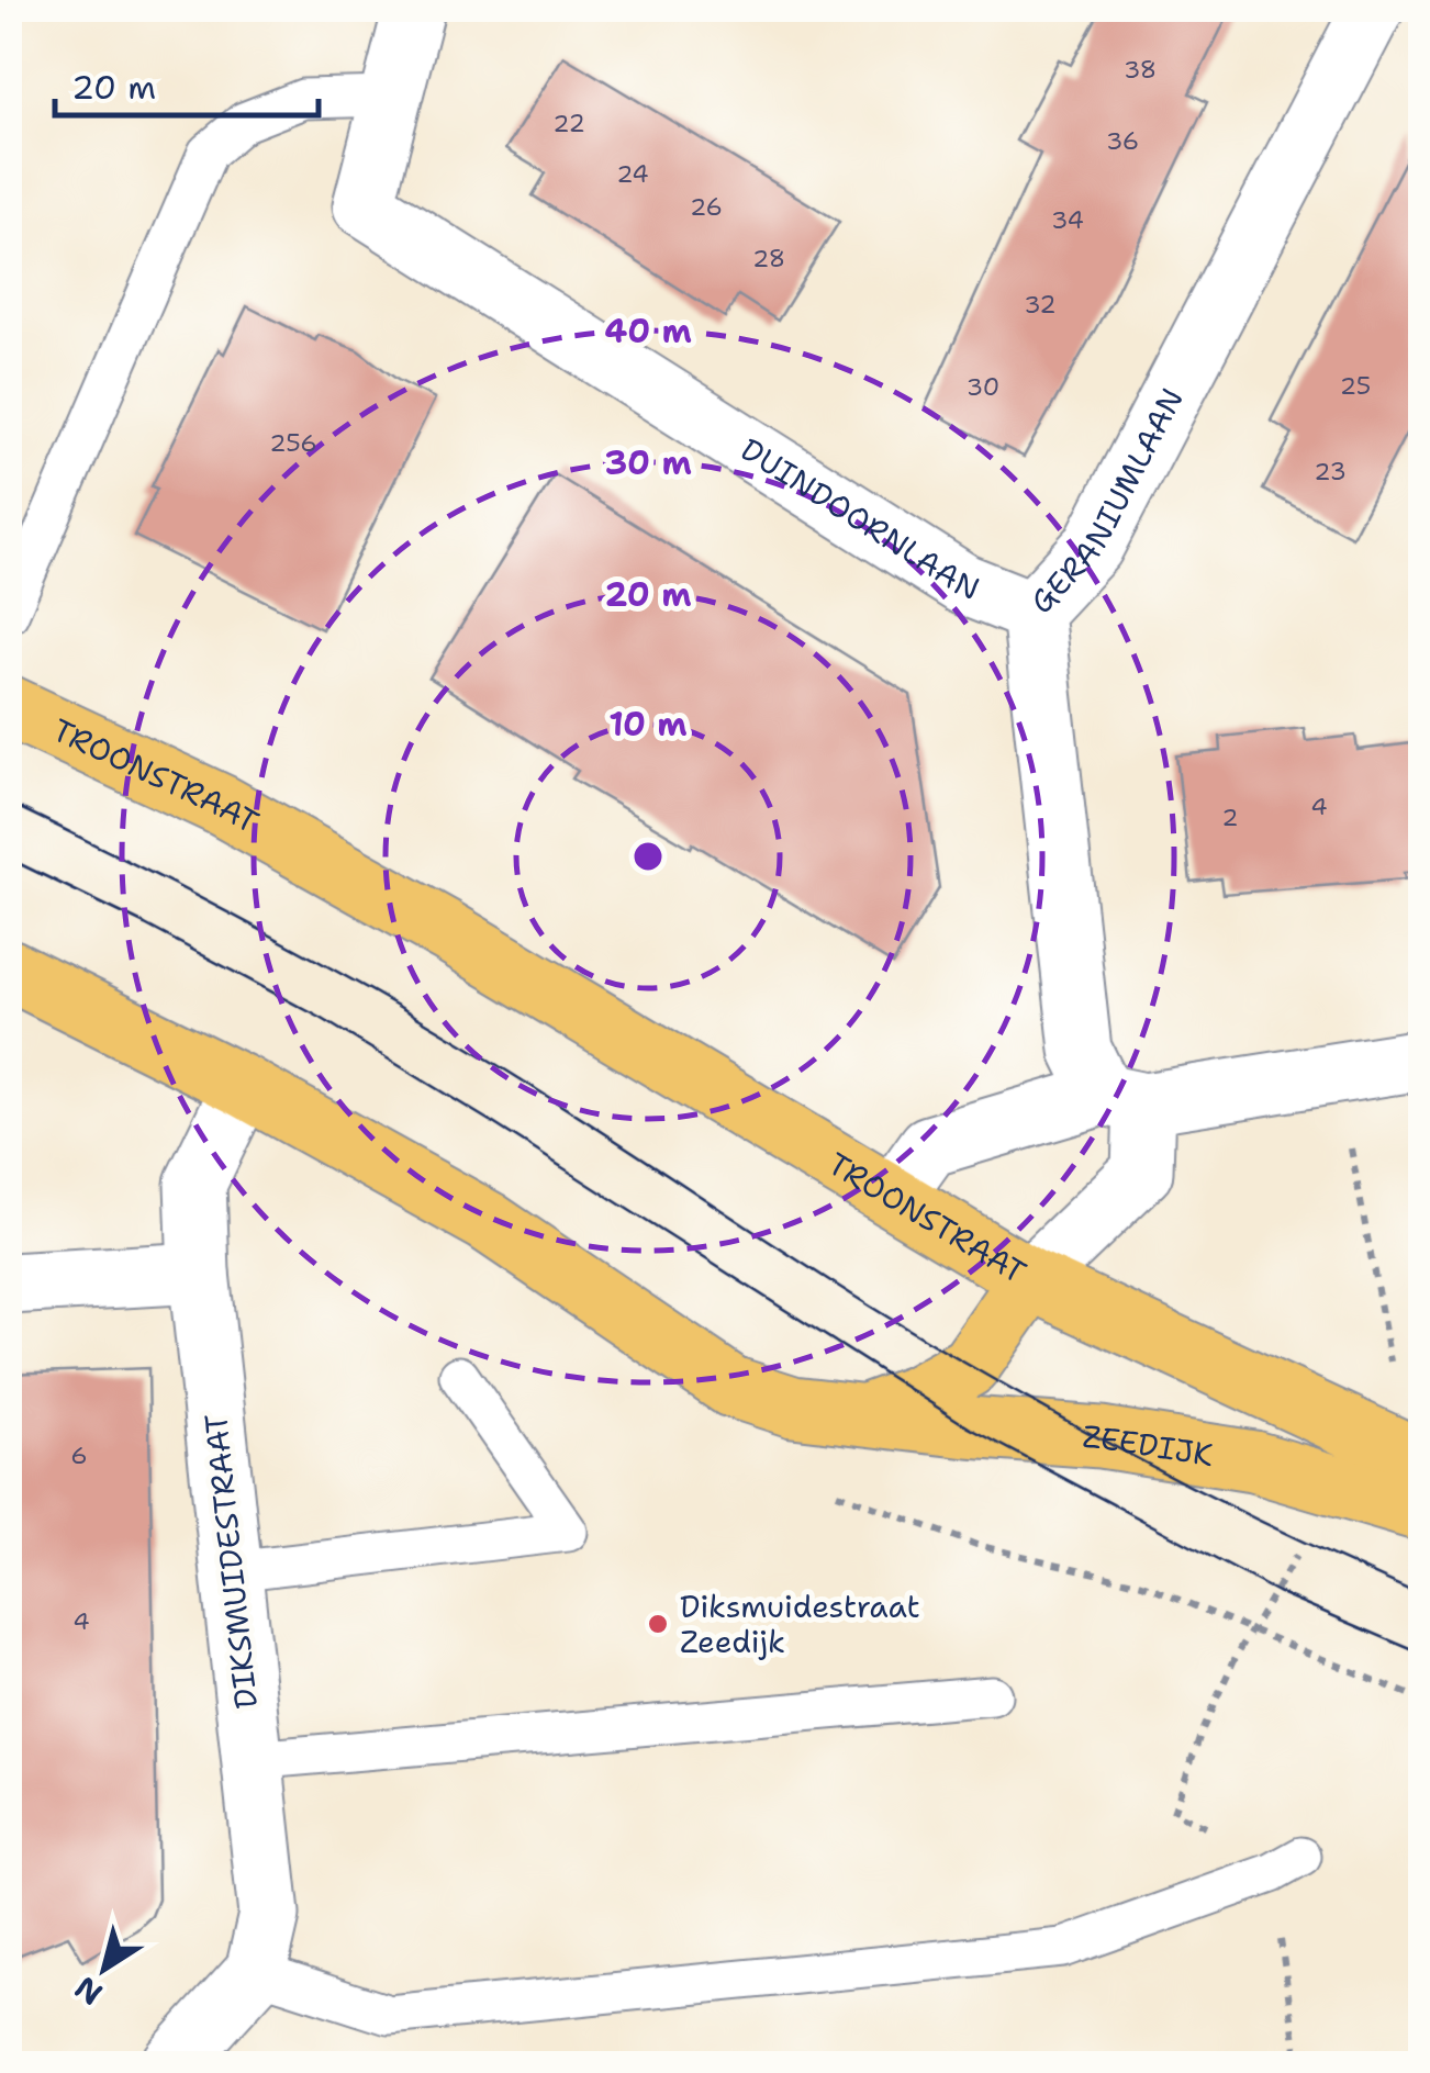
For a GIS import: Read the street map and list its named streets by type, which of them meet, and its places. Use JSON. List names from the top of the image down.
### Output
{
  "streets": {
    "main road": ["TROONSTRAAT", "ZEEDIJK"],
    "street": ["GERANIUMLAAN", "DUINDOORNLAAN", "DIKSMUIDESTRAAT"]
  },
  "crossings": [
    ["GERANIUMLAAN", "DUINDOORNLAAN"],
    ["TROONSTRAAT", "ZEEDIJK"],
    ["TROONSTRAAT", "DIKSMUIDESTRAAT"]
  ],
  "places": ["Diksmuidestraat Zeedijk"],
  "house_numbers": [
    "38",
    "22",
    "36",
    "24",
    "26",
    "34",
    "28",
    "32",
    "25",
    "30",
    "256",
    "23",
    "4",
    "2",
    "6",
    "4"
  ],
  "scale_bar": "20 m",
  "north": "bottom left",
  "rings": [
    "40 m",
    "30 m",
    "20 m",
    "10 m"
  ]
}
